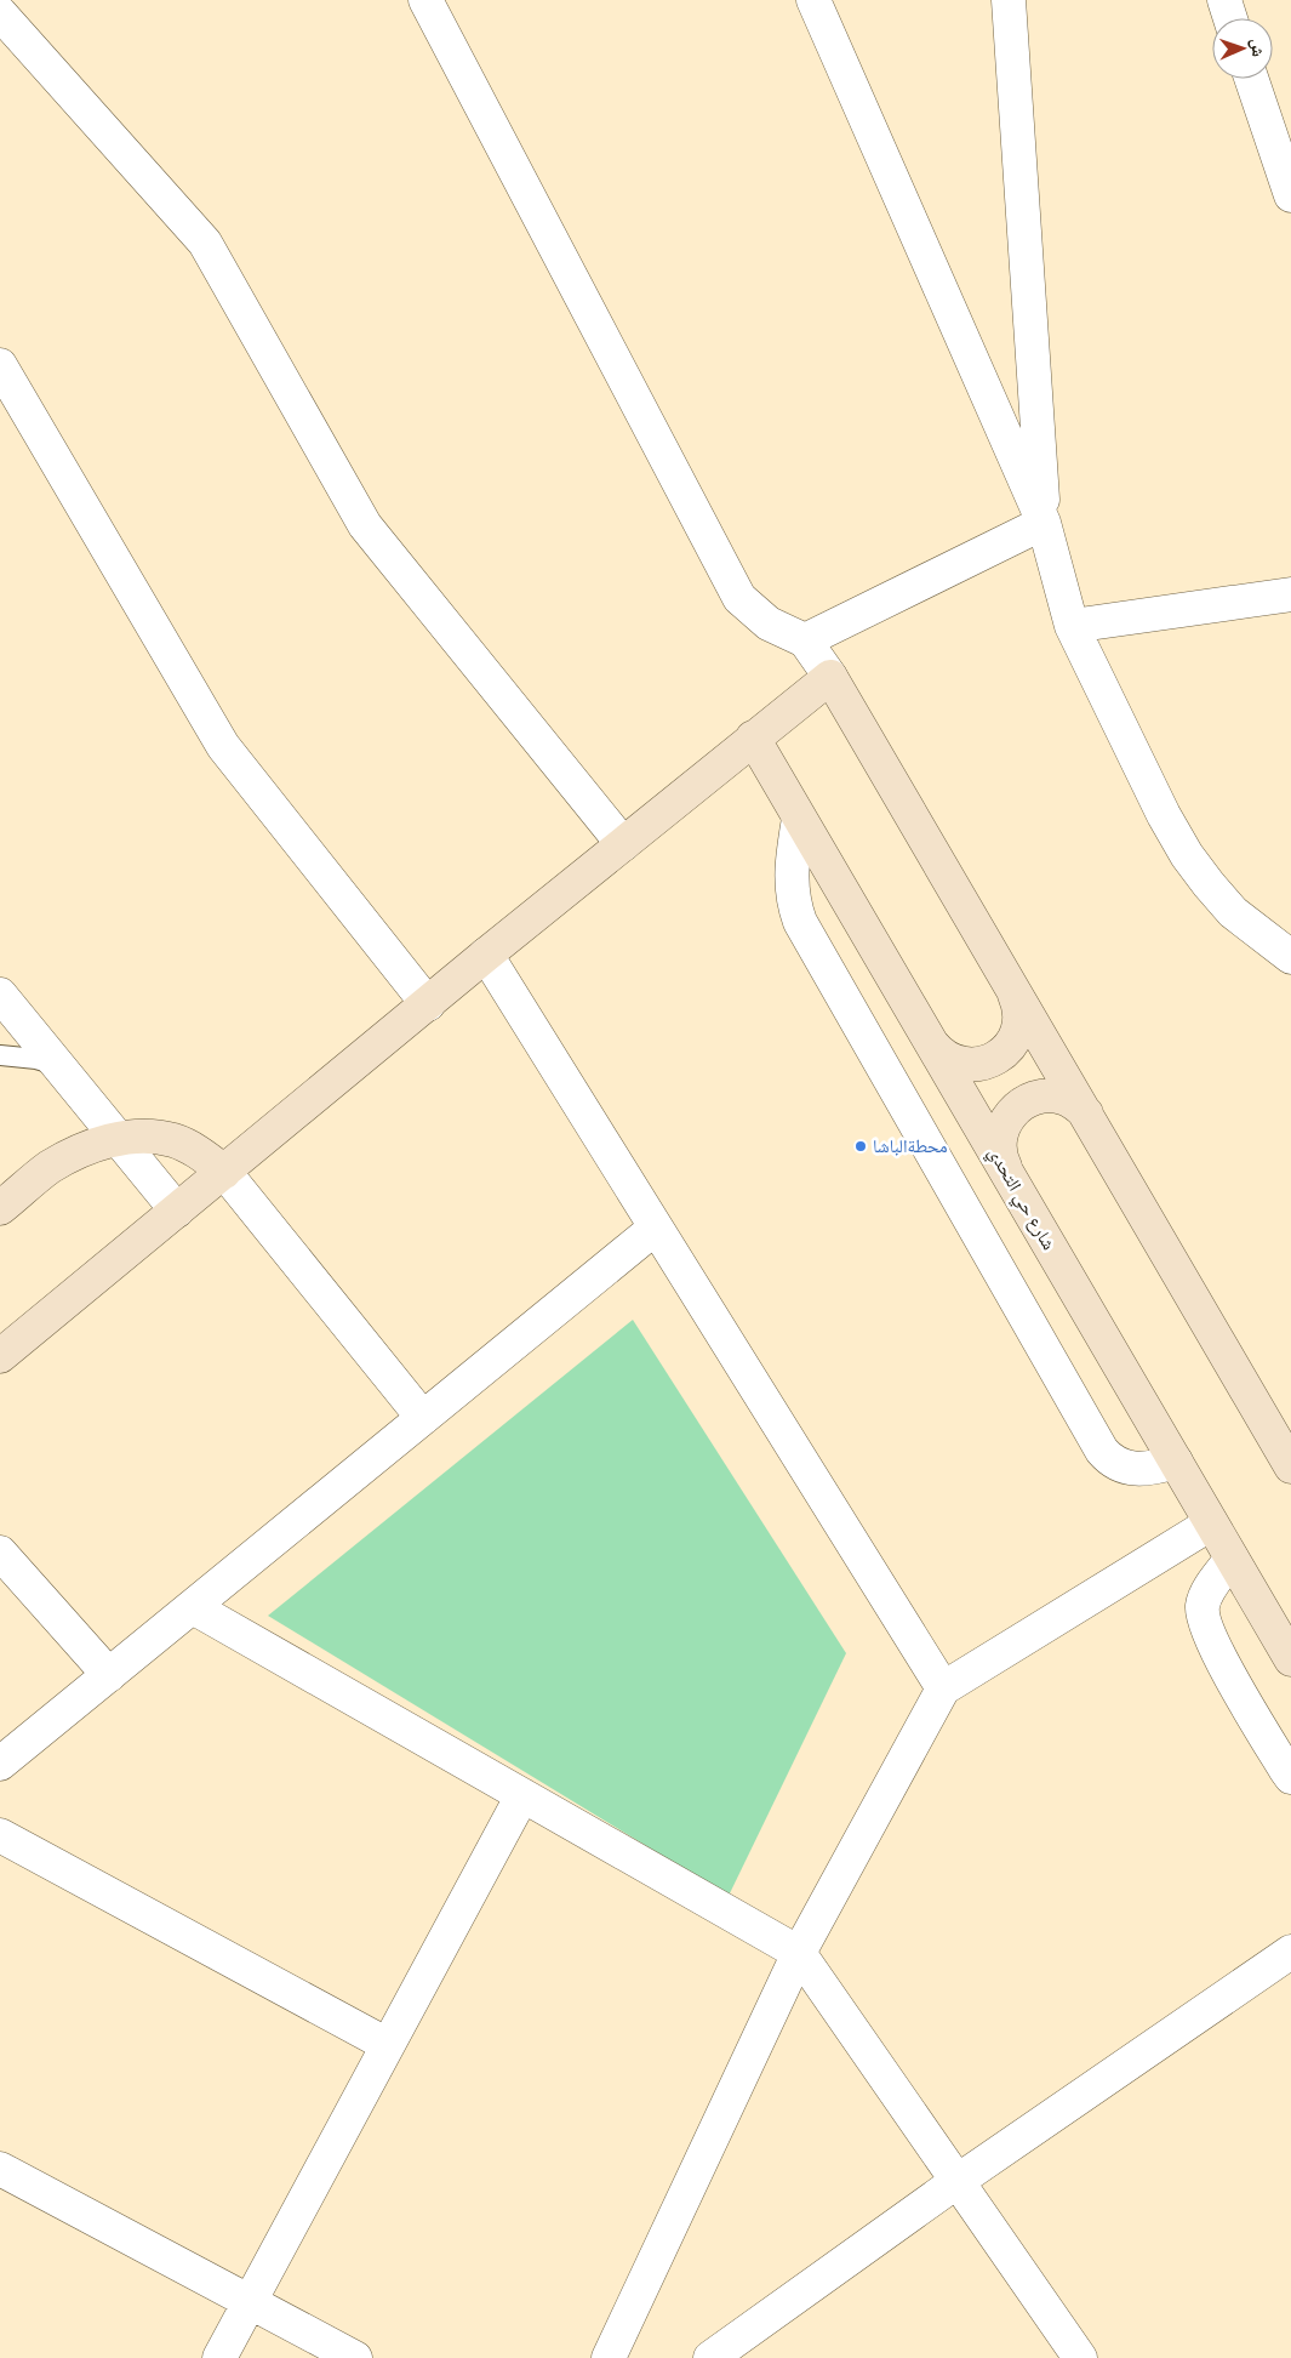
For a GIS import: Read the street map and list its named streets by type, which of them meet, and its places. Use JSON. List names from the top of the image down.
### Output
{
  "streets": {
    "main road": ["شارع حي التحدي"]
  },
  "places": ["محطةالباشا"],
  "north": "right"
}
